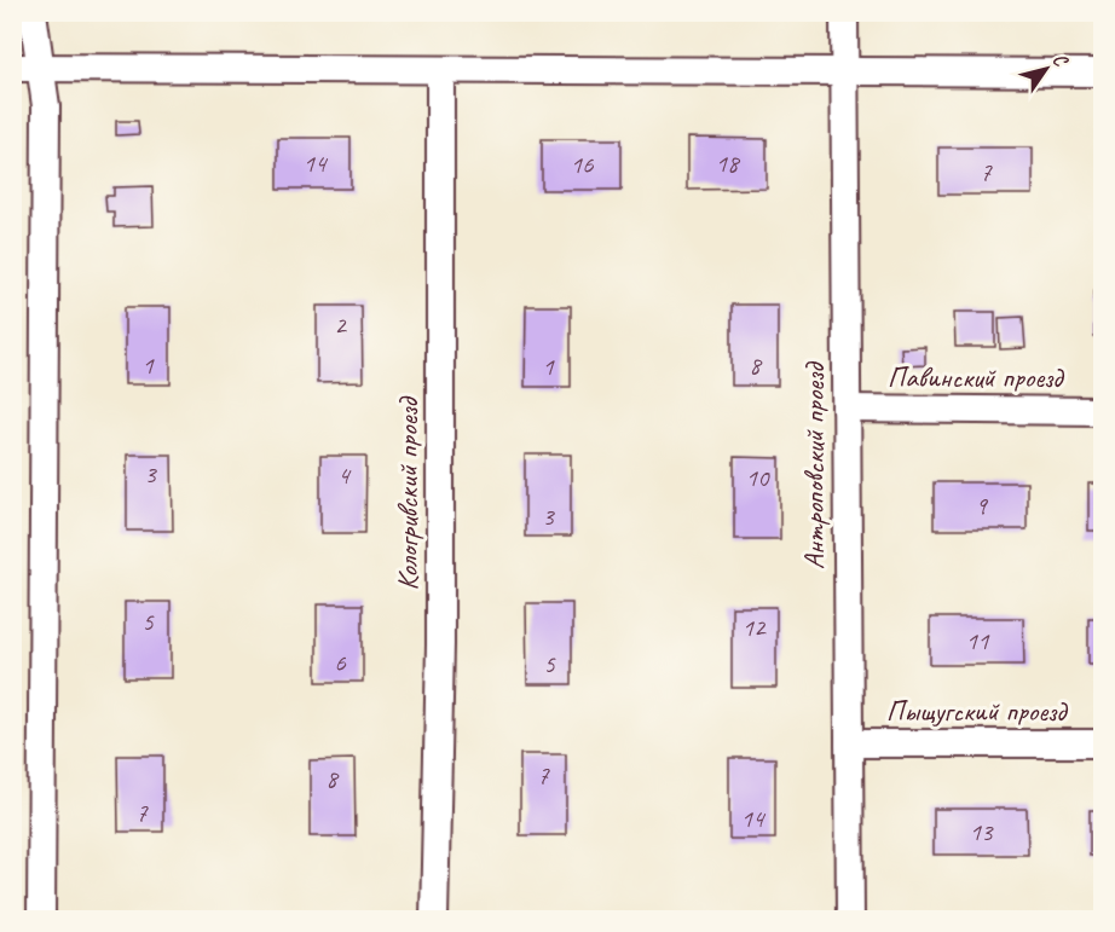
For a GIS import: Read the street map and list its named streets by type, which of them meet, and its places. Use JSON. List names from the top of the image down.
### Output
{
  "streets": {
    "street": [
      "Павинский проезд",
      "Антроповский проезд",
      "Кологривский проезд",
      "Пыщугский проезд"
    ]
  },
  "crossings": [
    ["Павинский проезд", "Антроповский проезд"],
    ["Антроповский проезд", "Пыщугский проезд"]
  ],
  "house_numbers": [
    "14",
    "18",
    "16",
    "7",
    "2",
    "1",
    "8",
    "1",
    "3",
    "4",
    "10",
    "9",
    "3",
    "5",
    "12",
    "11",
    "6",
    "5",
    "7",
    "8",
    "7",
    "14",
    "13"
  ],
  "north": "top right"
}
